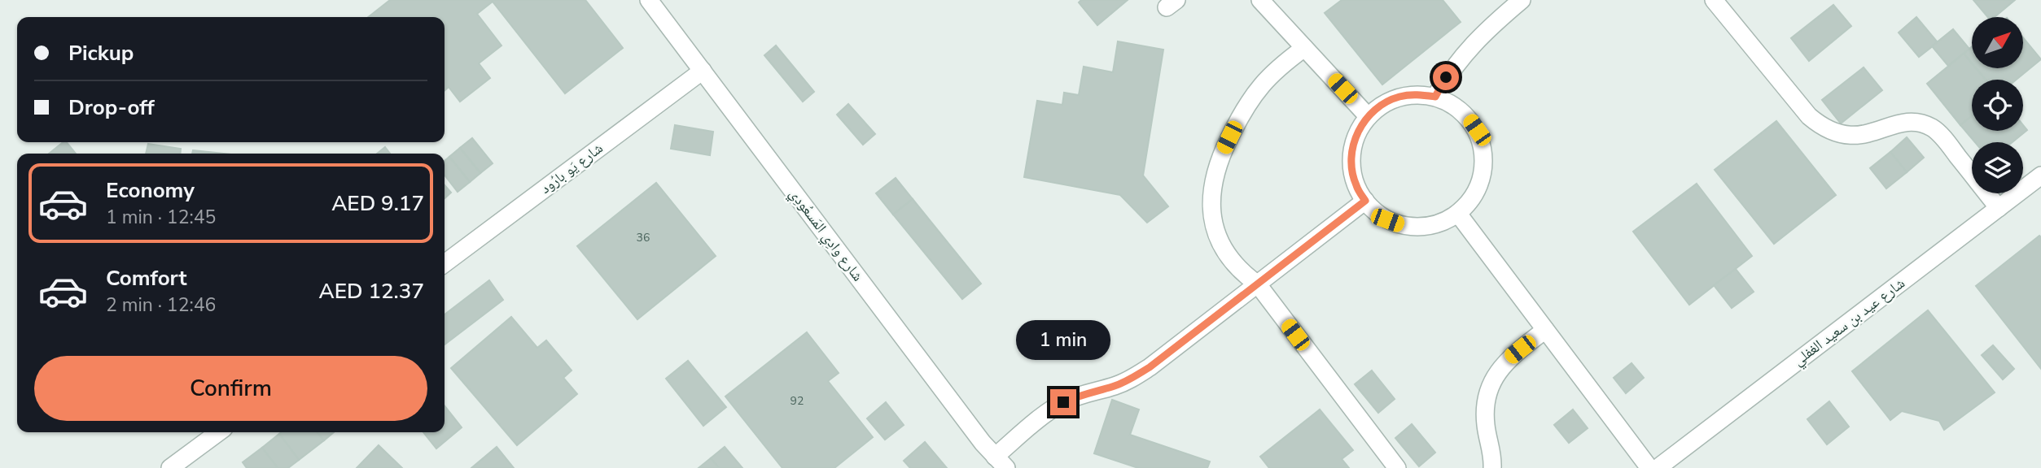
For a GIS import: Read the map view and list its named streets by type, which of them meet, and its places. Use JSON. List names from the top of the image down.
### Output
{
  "streets": {
    "street": ["شارع يَو بارُود", "شارع وادِي المَسعُودِي", "شارع عيد بن سعيد الغفلي"]
  },
  "crossings": [
    ["شارع يَو بارُود", "شارع وادِي المَسعُودِي"]
  ],
  "house_numbers": ["36", "92"],
  "north": "top right",
  "page": {
    "banner": ["Pickup", "Drop-off"],
    "list": [
      {
        "name": "Economy",
        "note": "1 min · 12:45",
        "value": "AED 9.17"
      },
      {
        "name": "Comfort",
        "note": "2 min · 12:46",
        "value": "AED 12.37"
      }
    ],
    "bubble": "1 min",
    "buttons": "Confirm"
  }
}
